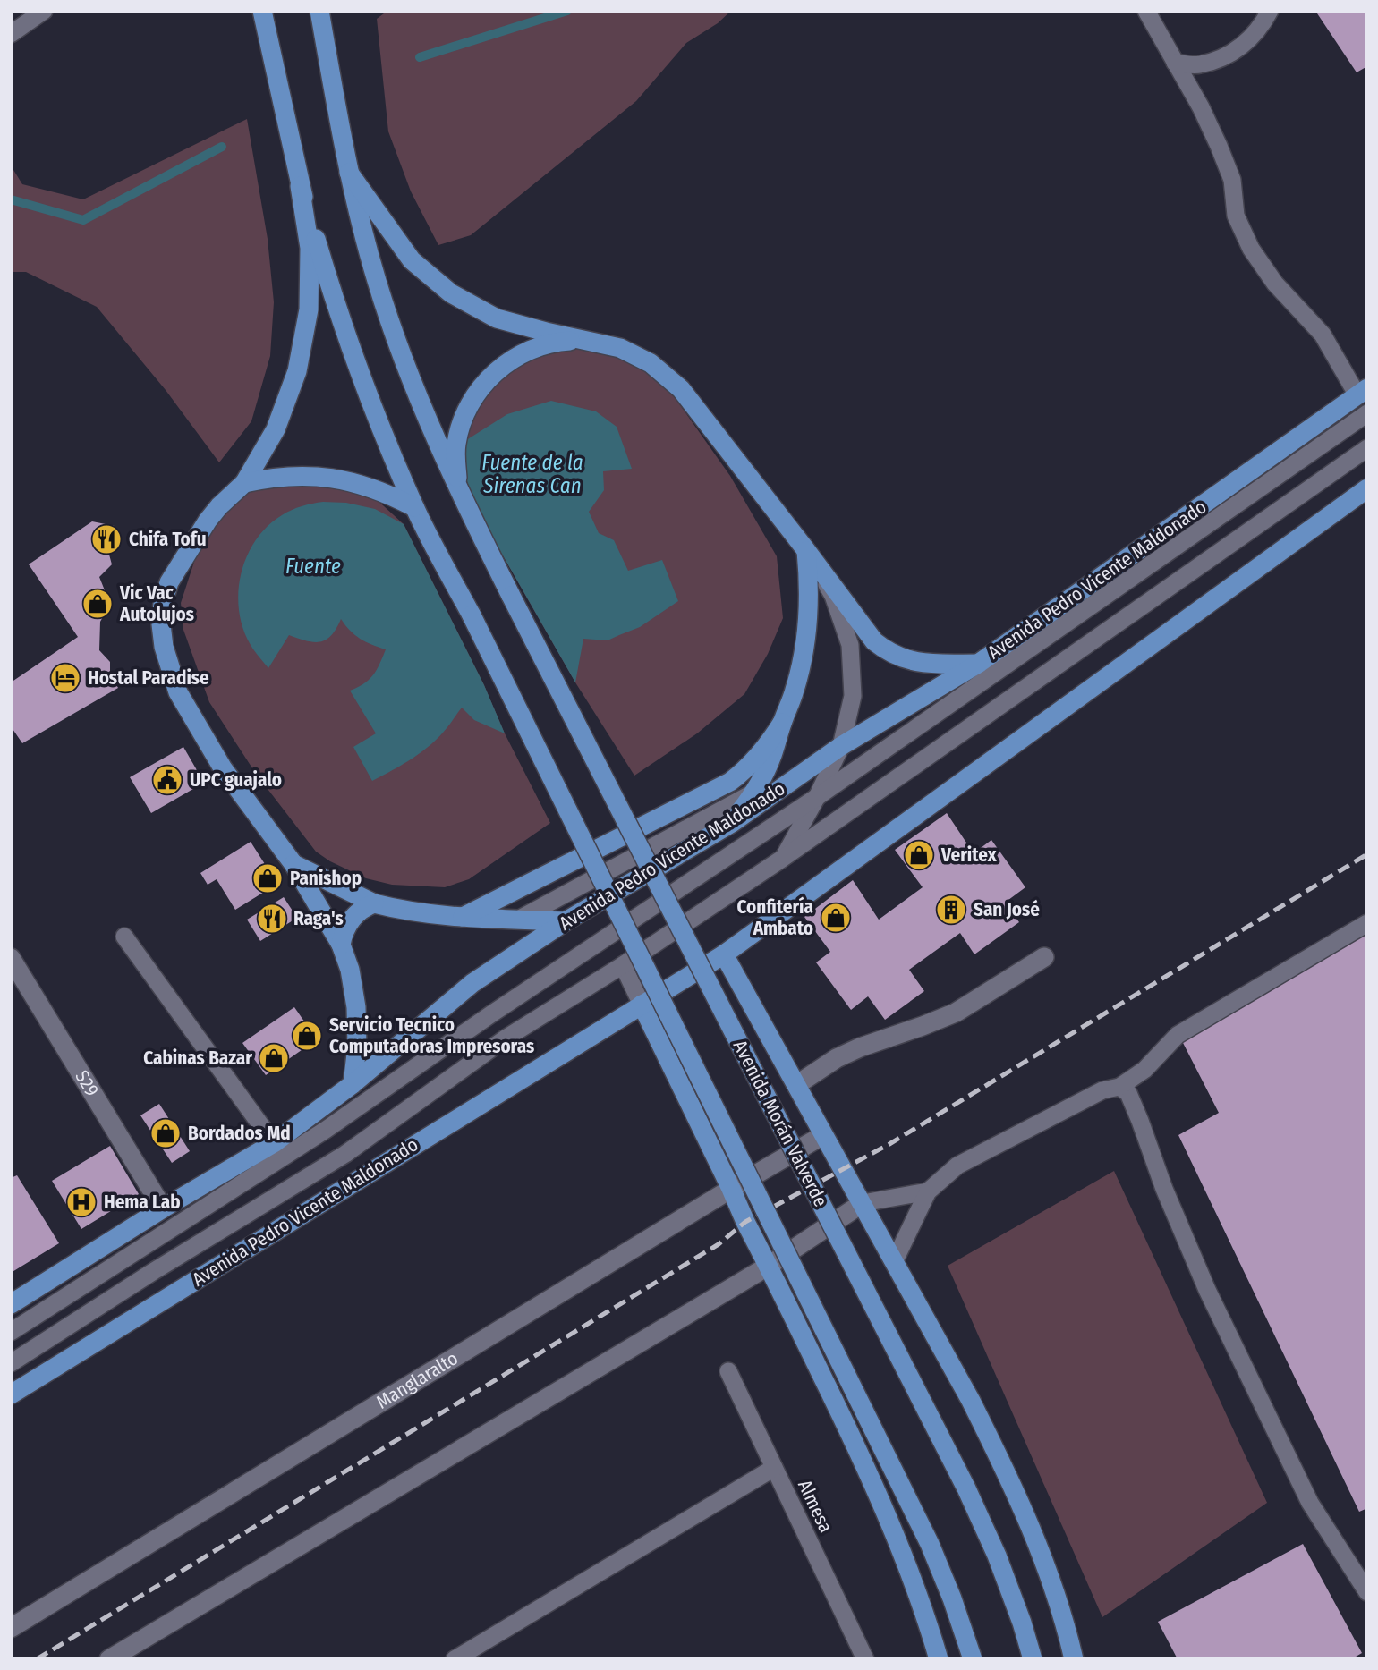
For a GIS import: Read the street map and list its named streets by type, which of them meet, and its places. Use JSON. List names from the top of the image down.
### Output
{
  "streets": {
    "main road": [
      "Avenida Pedro Vicente Maldonado",
      "S29",
      "Avenida Morán Valverde",
      "Manglaralto"
    ],
    "lane": ["Almesa"]
  },
  "crossings": [
    ["Avenida Pedro Vicente Maldonado", "S29"]
  ],
  "water": ["Fuente de la Sirenas Can", "Fuente"],
  "places": {
    "restaurant": ["Chifa Tofu", "Raga's"],
    "shop": [
      "Vic Vac Autolujos",
      "Veritex",
      "Panishop",
      "Confitería Ambato",
      "Servicio Tecnico Computadoras Impresoras",
      "Cabinas Bazar",
      "Bordados Md"
    ],
    "hotel": ["Hostal Paradise"],
    "public building": ["UPC guajalo"],
    "building": ["San José"],
    "hospital": ["Hema Lab"]
  }
}
